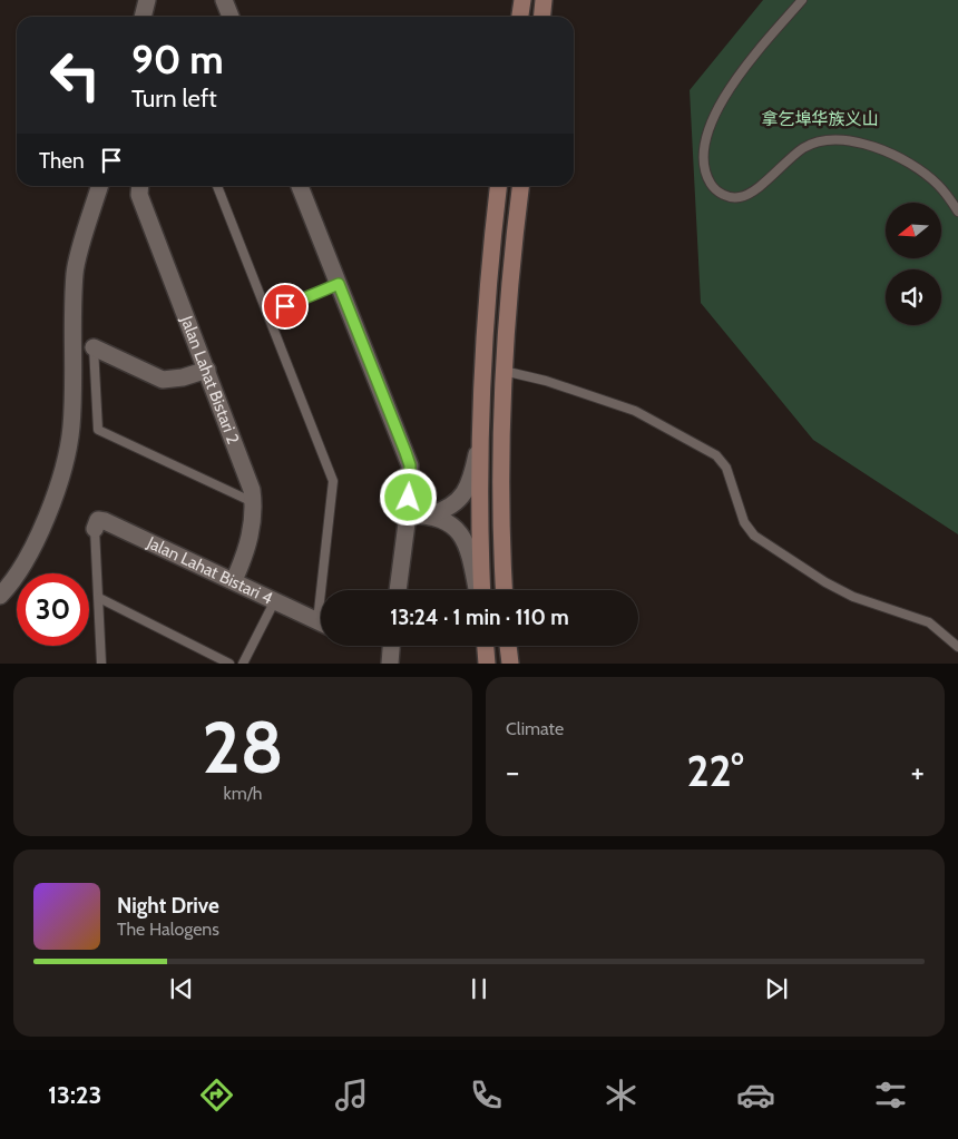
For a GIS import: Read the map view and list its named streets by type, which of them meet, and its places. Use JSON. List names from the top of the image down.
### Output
{
  "streets": {
    "street": ["Jalan Lahat Bistari 2", "Jalan Lahat Bistari 4"]
  },
  "crossings": [
    ["Jalan Lahat Bistari 2", "Jalan Lahat Bistari 4"]
  ],
  "parks": ["拿乞埠华族义山"],
  "north": "left",
  "page": {
    "turn": ["90 m", "Turn left"],
    "then": "Then",
    "limit": "30",
    "trip": "13:24 · 1 min · 110 m",
    "tile": [
      ["28", "km/h"],
      "Climate"
    ],
    "heat": ["−", "22°", "+"],
    "song": ["Night Drive", "The Halogens"],
    "tabs": "13:23"
  }
}
